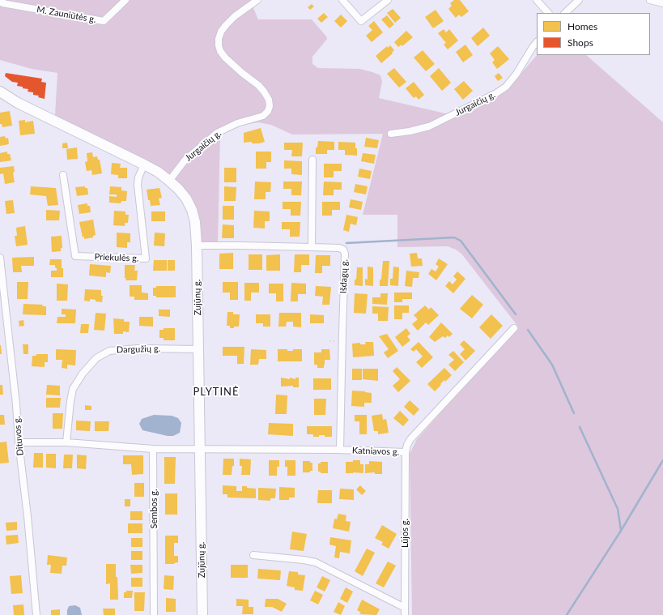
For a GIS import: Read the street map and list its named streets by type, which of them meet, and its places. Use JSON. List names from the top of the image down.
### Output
{
  "streets": {
    "main road": ["Zujūnų g."],
    "street": [
      "M. Zauniūtės g.",
      "Jurgaičių g.",
      "Priekulės g.",
      "Išdagų g.",
      "Dargužių g.",
      "Dituvos g.",
      "Katniavos g.",
      "Sembos g.",
      "Lūjos g."
    ]
  },
  "crossings": [
    ["Jurgaičių g.", "Zujūnų g."],
    ["Priekulės g.", "Zujūnų g."],
    ["Išdagų g.", "Zujūnų g."],
    ["Išdagų g.", "Katniavos g."],
    ["Zujūnų g.", "Dargužių g."],
    ["Zujūnų g.", "Katniavos g."],
    ["Katniavos g.", "Lūjos g."]
  ],
  "districts": ["PLYTINĖ"],
  "legend": ["Homes", "Shops"]
}
